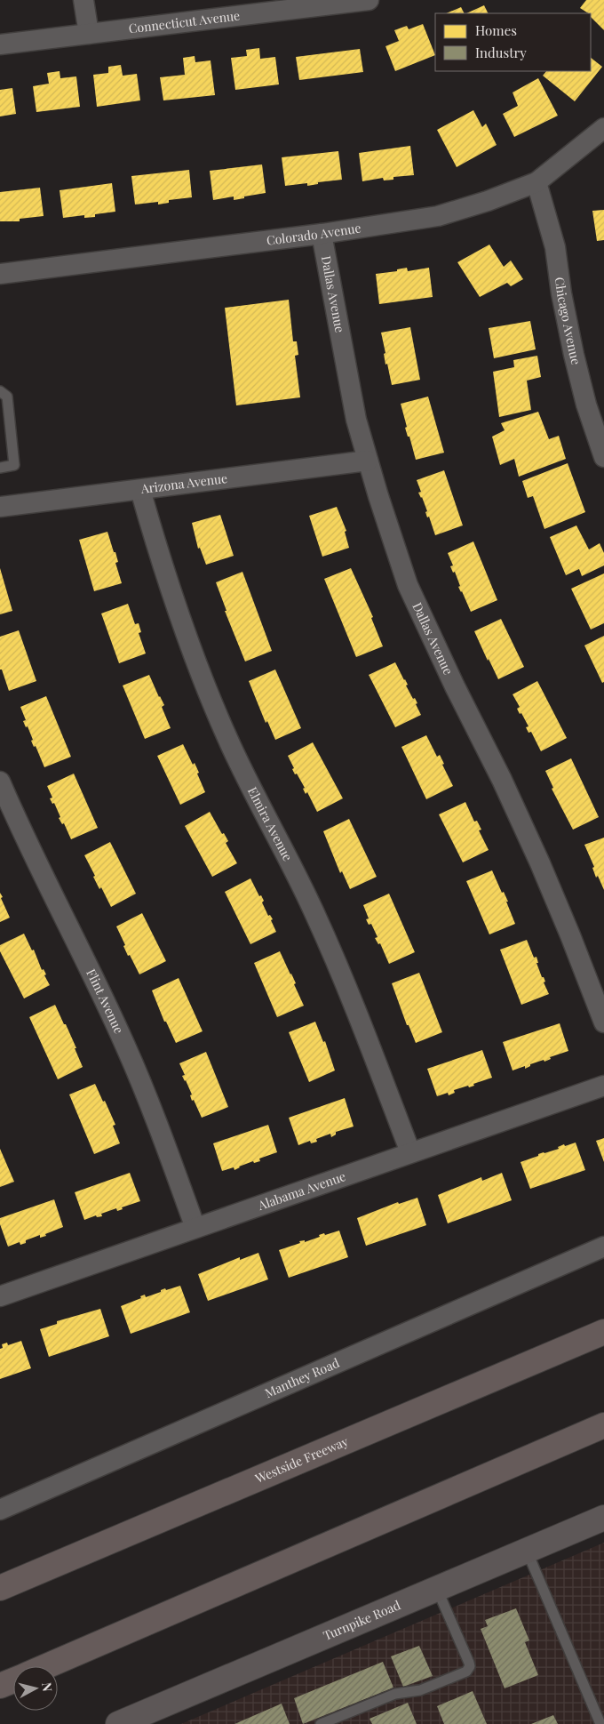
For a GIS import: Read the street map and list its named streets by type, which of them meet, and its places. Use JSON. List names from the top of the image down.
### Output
{
  "streets": {
    "highway": ["Westside Freeway"],
    "street": [
      "Connecticut Avenue",
      "Colorado Avenue",
      "Dallas Avenue",
      "Chicago Avenue",
      "Arizona Avenue",
      "Elmira Avenue",
      "Flint Avenue",
      "Alabama Avenue",
      "Manthey Road",
      "Turnpike Road"
    ]
  },
  "crossings": [
    ["Colorado Avenue", "Dallas Avenue"],
    ["Colorado Avenue", "Chicago Avenue"],
    ["Dallas Avenue", "Arizona Avenue"],
    ["Arizona Avenue", "Elmira Avenue"],
    ["Elmira Avenue", "Alabama Avenue"],
    ["Flint Avenue", "Alabama Avenue"]
  ],
  "legend": ["Homes", "Industry"],
  "north": "right"
}
